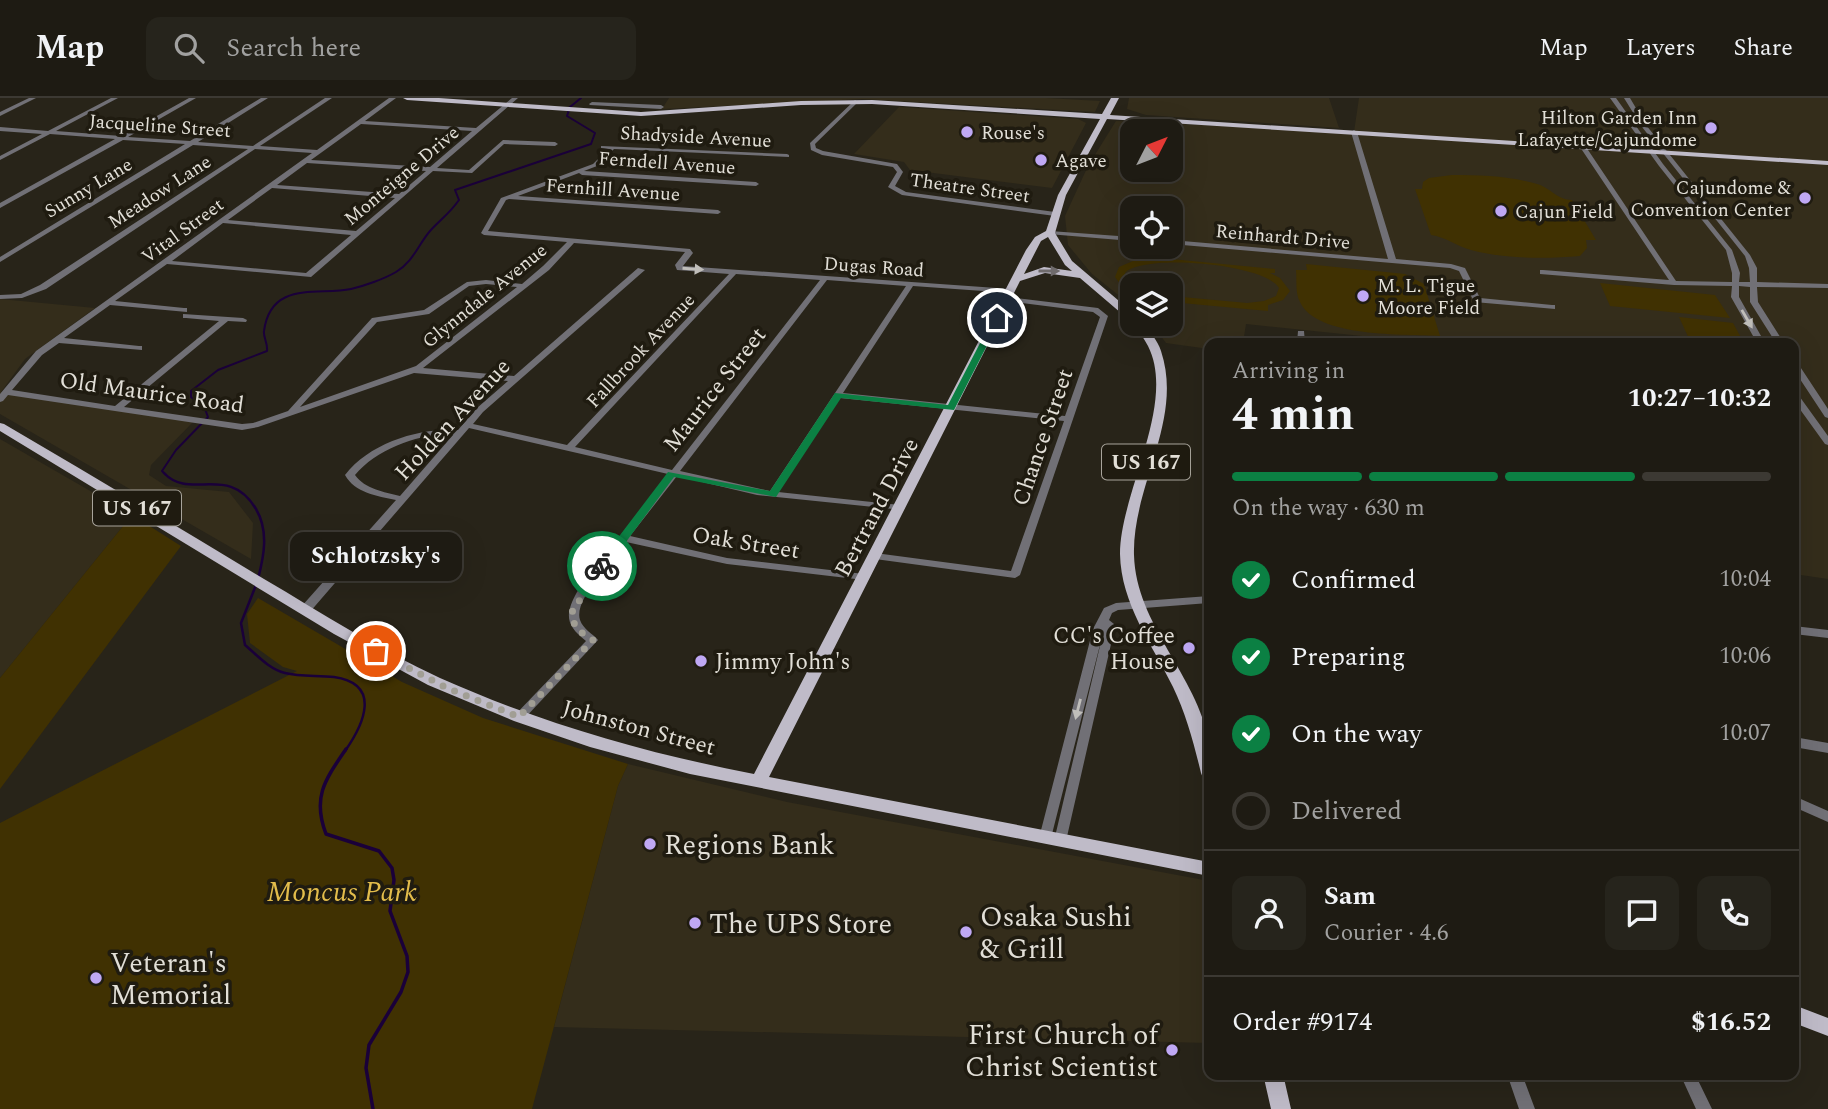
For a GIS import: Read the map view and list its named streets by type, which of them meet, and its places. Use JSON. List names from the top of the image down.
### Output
{
  "streets": {
    "main road": ["US 167", "Bertrand Drive", "Johnston Street"],
    "street": [
      "Jacqueline Street",
      "Shadyside Avenue",
      "Ferndell Avenue",
      "Monteigne Drive",
      "Sunny Lane",
      "Theatre Street",
      "Fernhill Avenue",
      "Meadow Lane",
      "Vital Street",
      "Reinhardt Drive",
      "Dugas Road",
      "Glynndale Avenue",
      "Fallbrook Avenue",
      "Maurice Street",
      "Old Maurice Road",
      "Holden Avenue",
      "Chance Street",
      "Oak Street"
    ]
  },
  "crossings": [
    ["Jacqueline Street", "Sunny Lane"],
    ["Jacqueline Street", "Meadow Lane"],
    ["Jacqueline Street", "Vital Street"],
    ["Monteigne Drive", "Vital Street"],
    ["Theatre Street", "Bertrand Drive"],
    ["Fernhill Avenue", "Glynndale Avenue"],
    ["Vital Street", "Old Maurice Road"],
    ["Dugas Road", "Glynndale Avenue"],
    ["Dugas Road", "Fallbrook Avenue"],
    ["Dugas Road", "Maurice Street"],
    ["Dugas Road", "Chance Street"],
    ["Dugas Road", "Bertrand Drive"],
    ["Glynndale Avenue", "Old Maurice Road"],
    ["Maurice Street", "Oak Street"],
    ["Maurice Street", "Johnston Street"],
    ["Holden Avenue", "Johnston Street"],
    ["Chance Street", "Bertrand Drive"],
    ["Bertrand Drive", "Oak Street"],
    ["Bertrand Drive", "Johnston Street"]
  ],
  "parks": ["Moncus Park"],
  "places": [
    "Hilton Garden Inn Lafayette/Cajundome",
    "Rouse's",
    "Agave",
    "Cajundome & Convention Center",
    "Cajun Field",
    "M. L. Tigue Moore Field",
    "CC's Coffee House",
    "Schlotzsky's",
    "Jimmy John's",
    "Regions Bank",
    "The UPS Store",
    "Osaka Sushi & Grill",
    "Veteran's Memorial",
    "First Church of Christ Scientist"
  ],
  "north": "top right",
  "page": {
    "header": "Map",
    "search": "Search here",
    "nav": ["Map", "Layers", "Share"],
    "heading": ["4 min", "Arriving in", "10:27–10:32"],
    "panel": [
      "Sam",
      "Courier · 4.6",
      "Order #9174",
      "$16.52"
    ],
    "bar": "On the way · 630 m",
    "bubble": "Schlotzsky's",
    "list": [
      ["Confirmed", "10:04"],
      ["Preparing", "10:06"],
      ["On the way", "10:07"],
      "Delivered"
    ]
  }
}
